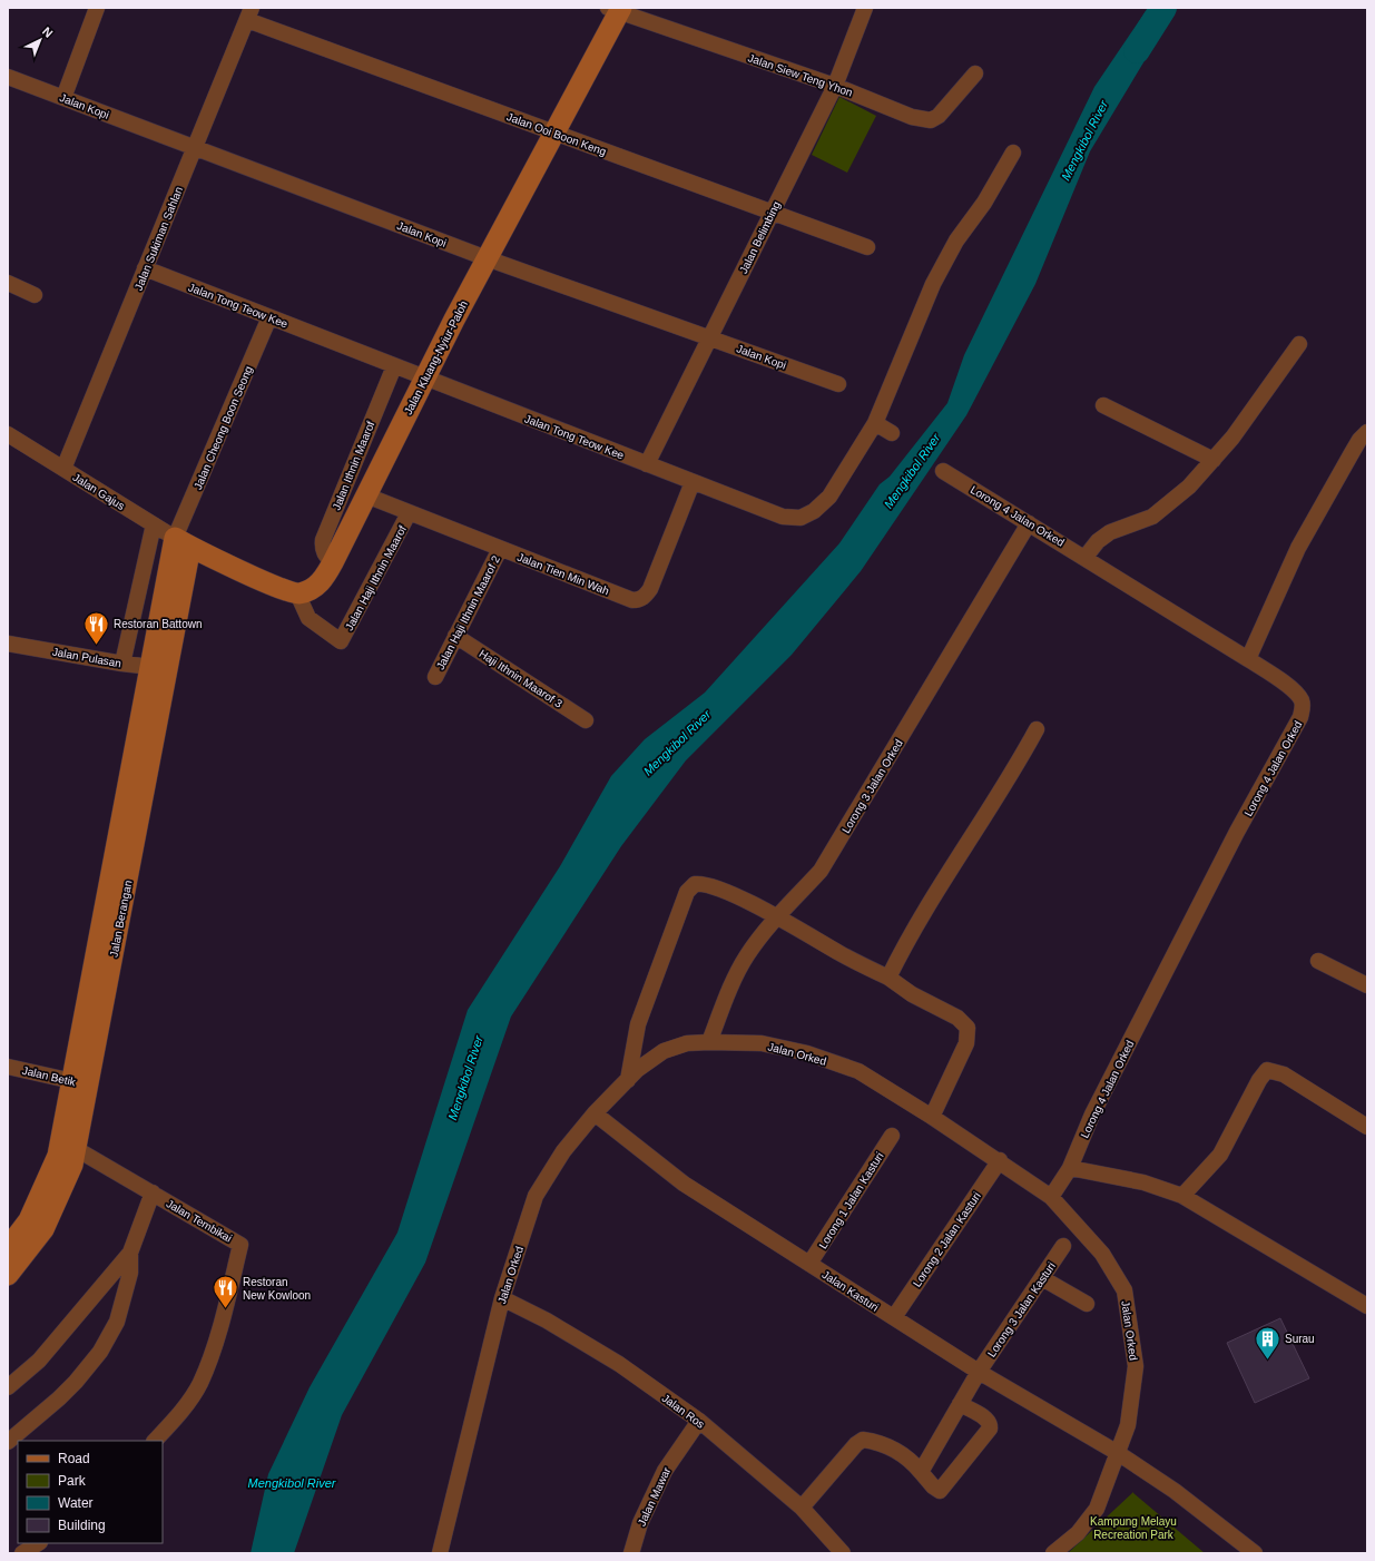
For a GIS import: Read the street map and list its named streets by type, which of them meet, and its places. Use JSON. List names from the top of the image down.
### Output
{
  "streets": {
    "street": [
      "Jalan Siew Teng Yhon",
      "Jalan Kopi",
      "Jalan Ooi Boon Keng",
      "Jalan Belimbing",
      "Jalan Sukiman Sahlan",
      "Jalan Tong Teow Kee",
      "Jalan Kluang-Nyiur-Paloh",
      "Jalan Cheong Boon Seong",
      "Jalan Ithnin Maarof",
      "Jalan Gajus",
      "Lorong 4 Jalan Orked",
      "Jalan Tien Min Wah",
      "Jalan Haji Ithnin Maarof",
      "Jalan Haji Ithnin Maarof 2",
      "Jalan Pulasan",
      "Haji Ithnin Maarof 3",
      "Lorong 3 Jalan Orked",
      "Jalan Berangan",
      "Jalan Orked",
      "Jalan Betik",
      "Lorong 1 Jalan Kasturi",
      "Jalan Tembikai",
      "Lorong 2 Jalan Kasturi",
      "Jalan Kasturi",
      "Lorong 3 Jalan Kasturi",
      "Jalan Ros",
      "Jalan Mawar"
    ]
  },
  "crossings": [
    ["Jalan Siew Teng Yhon", "Jalan Belimbing"],
    ["Jalan Siew Teng Yhon", "Jalan Kluang-Nyiur-Paloh"],
    ["Jalan Kopi", "Jalan Belimbing"],
    ["Jalan Kopi", "Jalan Sukiman Sahlan"],
    ["Jalan Kopi", "Jalan Kluang-Nyiur-Paloh"],
    ["Jalan Ooi Boon Keng", "Jalan Belimbing"],
    ["Jalan Ooi Boon Keng", "Jalan Sukiman Sahlan"],
    ["Jalan Ooi Boon Keng", "Jalan Kluang-Nyiur-Paloh"],
    ["Jalan Belimbing", "Jalan Tong Teow Kee"],
    ["Jalan Sukiman Sahlan", "Jalan Tong Teow Kee"],
    ["Jalan Sukiman Sahlan", "Jalan Gajus"],
    ["Jalan Tong Teow Kee", "Jalan Kluang-Nyiur-Paloh"],
    ["Jalan Tong Teow Kee", "Jalan Cheong Boon Seong"],
    ["Jalan Tong Teow Kee", "Jalan Ithnin Maarof"],
    ["Jalan Tong Teow Kee", "Jalan Tien Min Wah"],
    ["Jalan Kluang-Nyiur-Paloh", "Jalan Ithnin Maarof"],
    ["Jalan Kluang-Nyiur-Paloh", "Jalan Tien Min Wah"],
    ["Jalan Kluang-Nyiur-Paloh", "Jalan Haji Ithnin Maarof"],
    ["Jalan Cheong Boon Seong", "Jalan Gajus"],
    ["Jalan Cheong Boon Seong", "Jalan Berangan"],
    ["Jalan Gajus", "Jalan Berangan"],
    ["Lorong 4 Jalan Orked", "Lorong 3 Jalan Orked"],
    ["Jalan Tien Min Wah", "Jalan Haji Ithnin Maarof"],
    ["Jalan Tien Min Wah", "Jalan Haji Ithnin Maarof 2"],
    ["Jalan Haji Ithnin Maarof 2", "Haji Ithnin Maarof 3"],
    ["Jalan Pulasan", "Jalan Berangan"],
    ["Lorong 3 Jalan Orked", "Jalan Orked"],
    ["Jalan Berangan", "Jalan Betik"],
    ["Jalan Berangan", "Jalan Tembikai"],
    ["Jalan Orked", "Lorong 2 Jalan Kasturi"],
    ["Jalan Orked", "Jalan Kasturi"],
    ["Jalan Orked", "Jalan Ros"],
    ["Lorong 1 Jalan Kasturi", "Jalan Kasturi"],
    ["Lorong 2 Jalan Kasturi", "Jalan Kasturi"],
    ["Jalan Kasturi", "Lorong 3 Jalan Kasturi"],
    ["Jalan Ros", "Jalan Mawar"]
  ],
  "water": ["Mengkibol River"],
  "parks": ["Kampung Melayu Recreation Park"],
  "places": {
    "restaurant": ["Restoran Battown", "Restoran New Kowloon"],
    "building": ["Surau"]
  },
  "legend": [
    "Road",
    "Park",
    "Water",
    "Building"
  ],
  "north": "top right"
}
